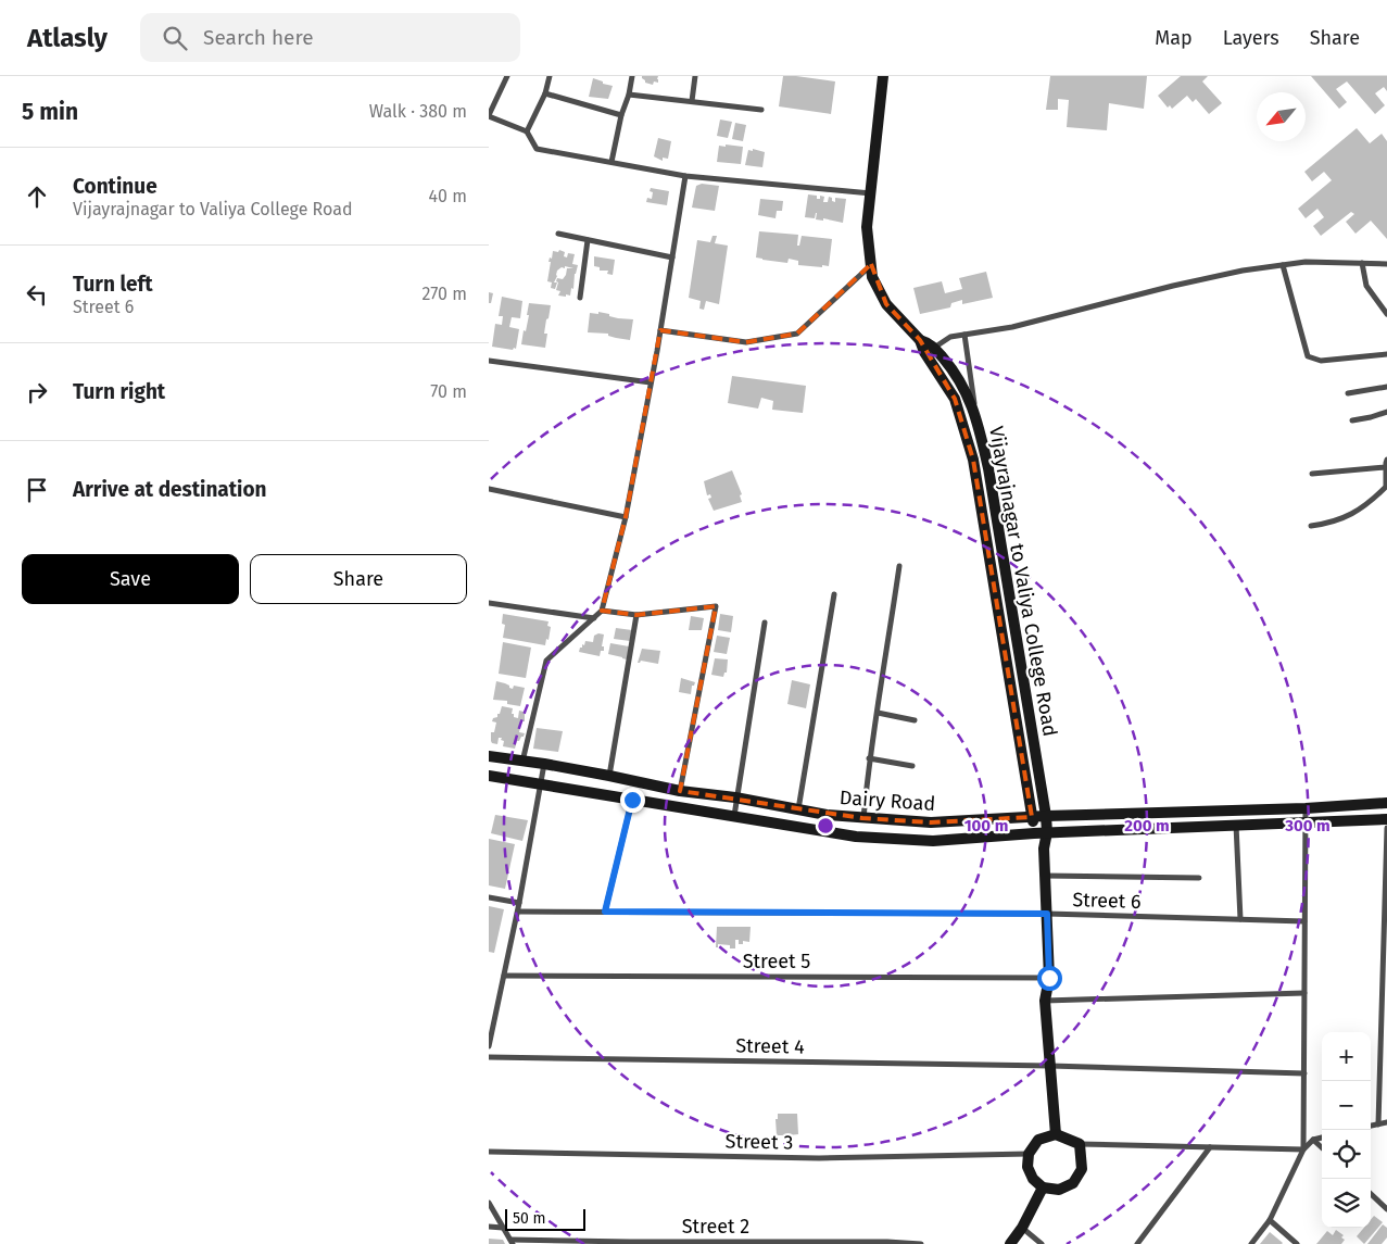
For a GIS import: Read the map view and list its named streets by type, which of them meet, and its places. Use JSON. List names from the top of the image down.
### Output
{
  "streets": {
    "street": [
      "Vijayrajnagar to Valiya College Road",
      "Dairy Road",
      "Street 6",
      "Street 5",
      "Street 4",
      "Street 3",
      "Street 2"
    ]
  },
  "crossings": [
    ["Vijayrajnagar to Valiya College Road", "Dairy Road"],
    ["Vijayrajnagar to Valiya College Road", "Street 6"],
    ["Vijayrajnagar to Valiya College Road", "Street 5"],
    ["Vijayrajnagar to Valiya College Road", "Street 4"],
    ["Vijayrajnagar to Valiya College Road", "Street 3"]
  ],
  "scale_bar": "50 m",
  "north": "bottom left",
  "page": {
    "header": "Atlasly",
    "search": "Search here",
    "nav": ["Map", "Layers", "Share"],
    "heading": ["5 min", "Walk · 380 m"],
    "list": [
      ["Continue", "Vijayrajnagar to Valiya College Road", "40 m"],
      ["Turn left", "Street 6", "270 m"],
      ["Turn right", "70 m"],
      "Arrive at destination"
    ],
    "buttons": ["Save", "Share"],
    "map_buttons": ["+", "−"],
    "scale": "50 m"
  },
  "rings": ["100 m", "200 m", "300 m"]
}
